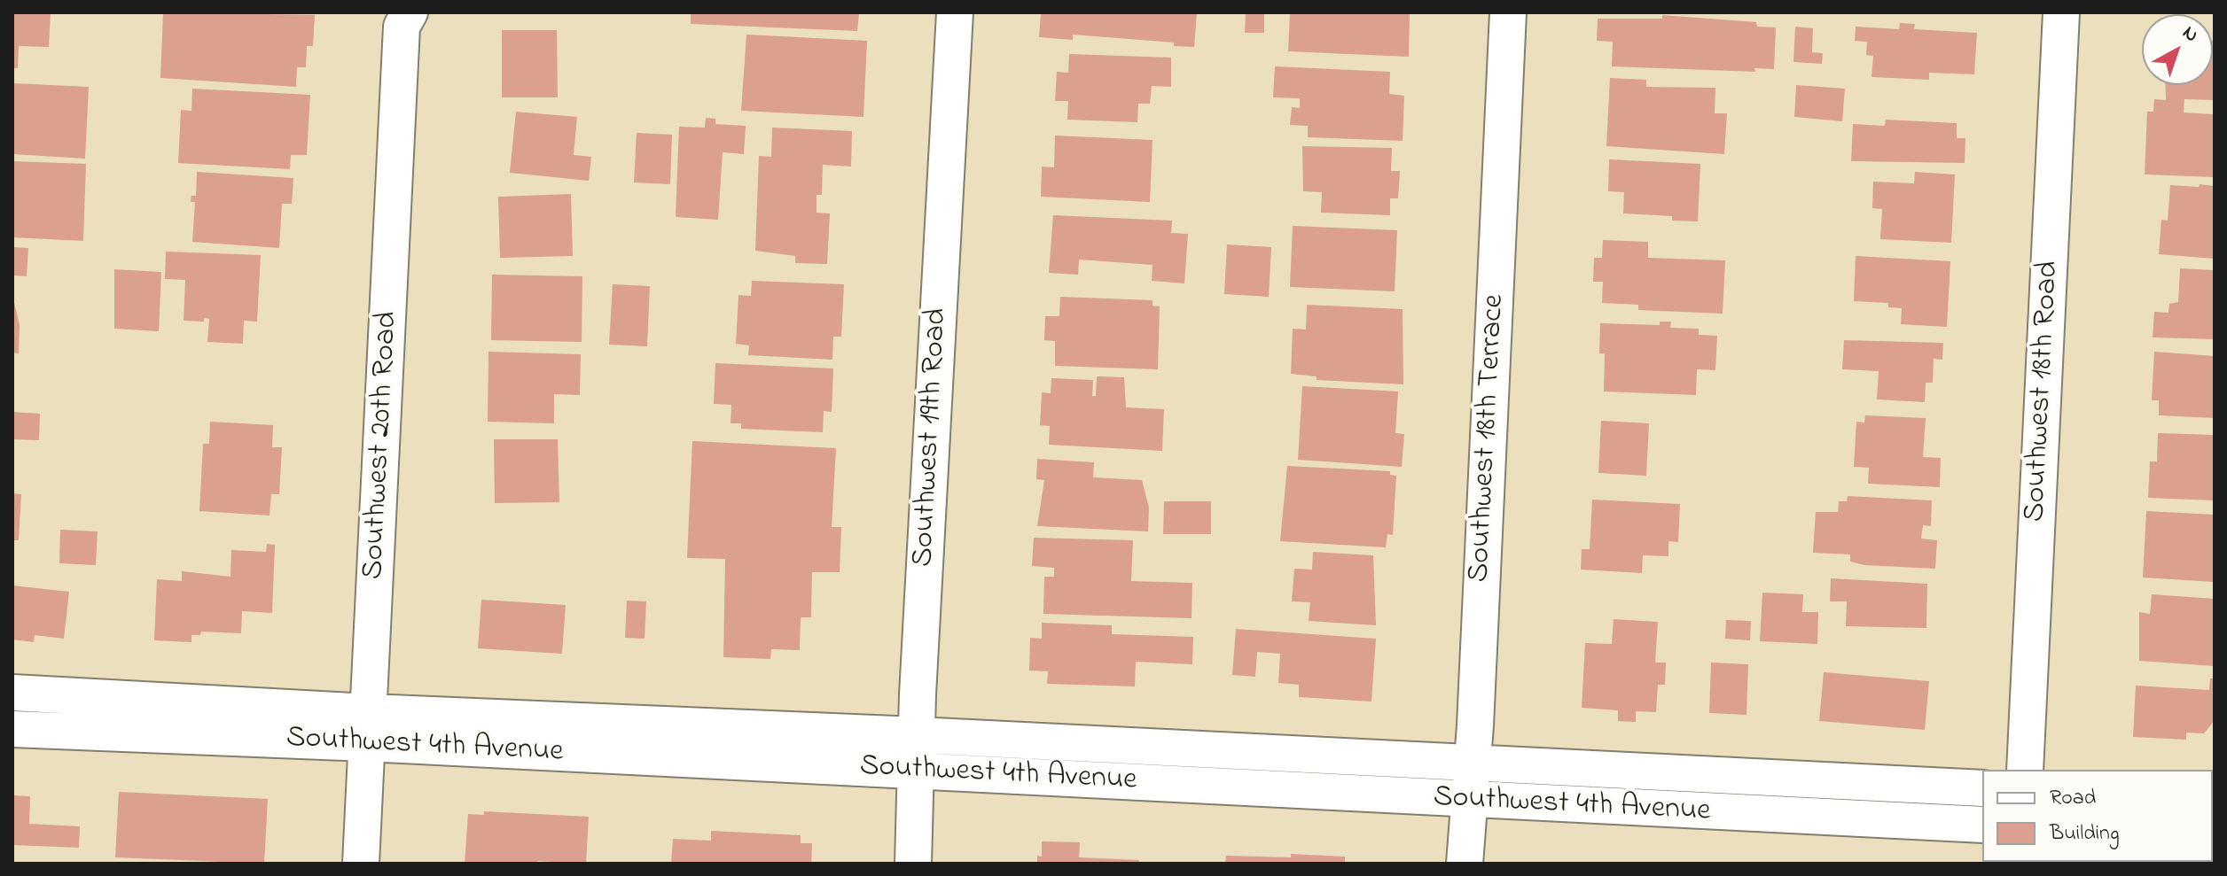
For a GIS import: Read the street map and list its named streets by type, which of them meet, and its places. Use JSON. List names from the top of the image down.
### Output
{
  "streets": {
    "street": [
      "Southwest 18th Road",
      "Southwest 19th Road",
      "Southwest 18th Terrace",
      "Southwest 20th Road",
      "Southwest 4th Avenue"
    ]
  },
  "crossings": [
    ["Southwest 19th Road", "Southwest 4th Avenue"],
    ["Southwest 18th Terrace", "Southwest 4th Avenue"],
    ["Southwest 20th Road", "Southwest 4th Avenue"]
  ],
  "legend": ["Road", "Building"],
  "north": "top right"
}
